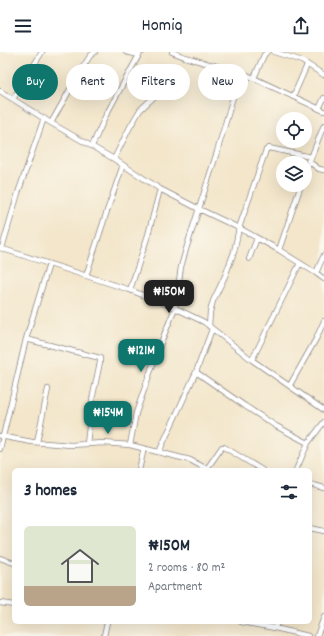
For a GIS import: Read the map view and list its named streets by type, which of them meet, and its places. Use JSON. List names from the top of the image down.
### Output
{
  "page": {
    "header": "Homiq",
    "chip": [
      "Buy",
      "Rent",
      "Filters",
      "New"
    ],
    "price": ["₦150M", "₦121M", "₦154M"],
    "heading": "3 homes",
    "list": [
      {
        "name": "₦150M",
        "note": "2 rooms · 80 m² · Apartment"
      }
    ]
  }
}
